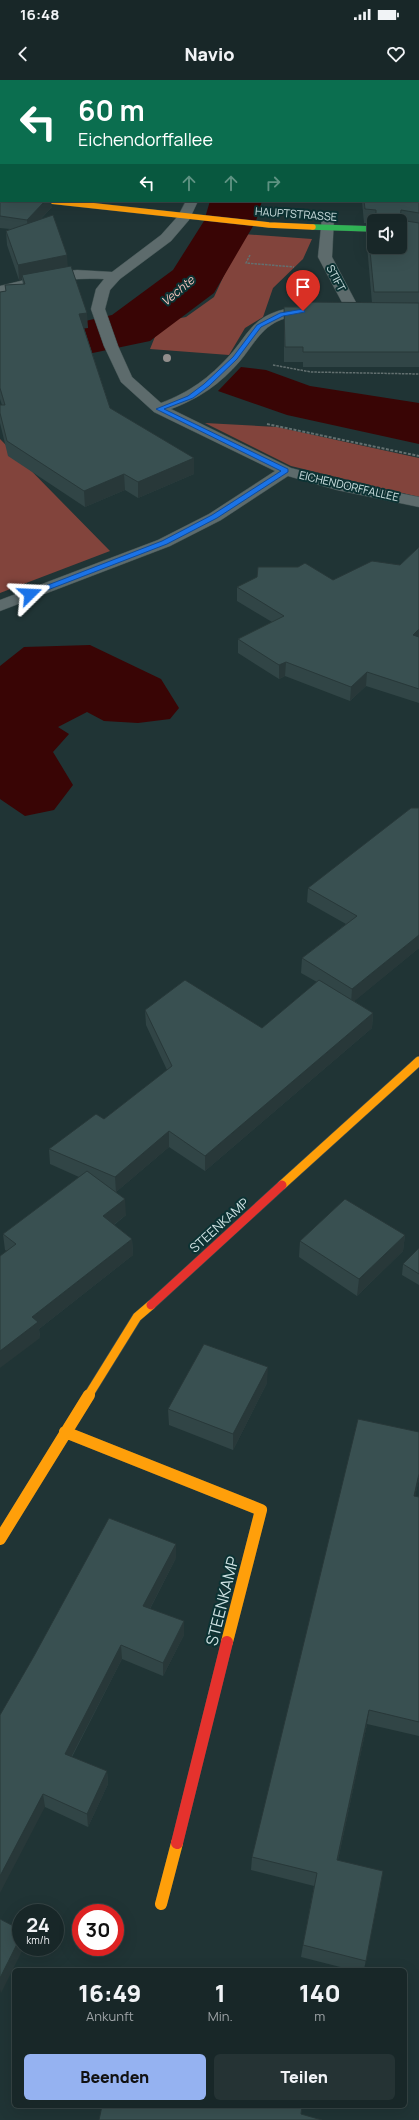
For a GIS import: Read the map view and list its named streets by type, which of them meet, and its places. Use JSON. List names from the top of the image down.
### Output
{
  "streets": {
    "street": [
      "HAUPTSTRASSE",
      "STIFT",
      "EICHENDORFFALLEE",
      "STEENKAMP"
    ]
  },
  "crossings": [
    ["HAUPTSTRASSE", "STIFT"],
    ["HAUPTSTRASSE", "EICHENDORFFALLEE"],
    ["STIFT", "EICHENDORFFALLEE"]
  ],
  "water": ["Vechte"],
  "page": {
    "status": "16:48",
    "header": "Navio",
    "turn": ["60 m", "Eichendorffallee"],
    "speed": "24 km/h",
    "limit": "30",
    "eta": [
      "16:49",
      "Ankunft",
      "1",
      "Min.",
      "140",
      "m"
    ],
    "buttons": ["Beenden", "Teilen"]
  }
}
